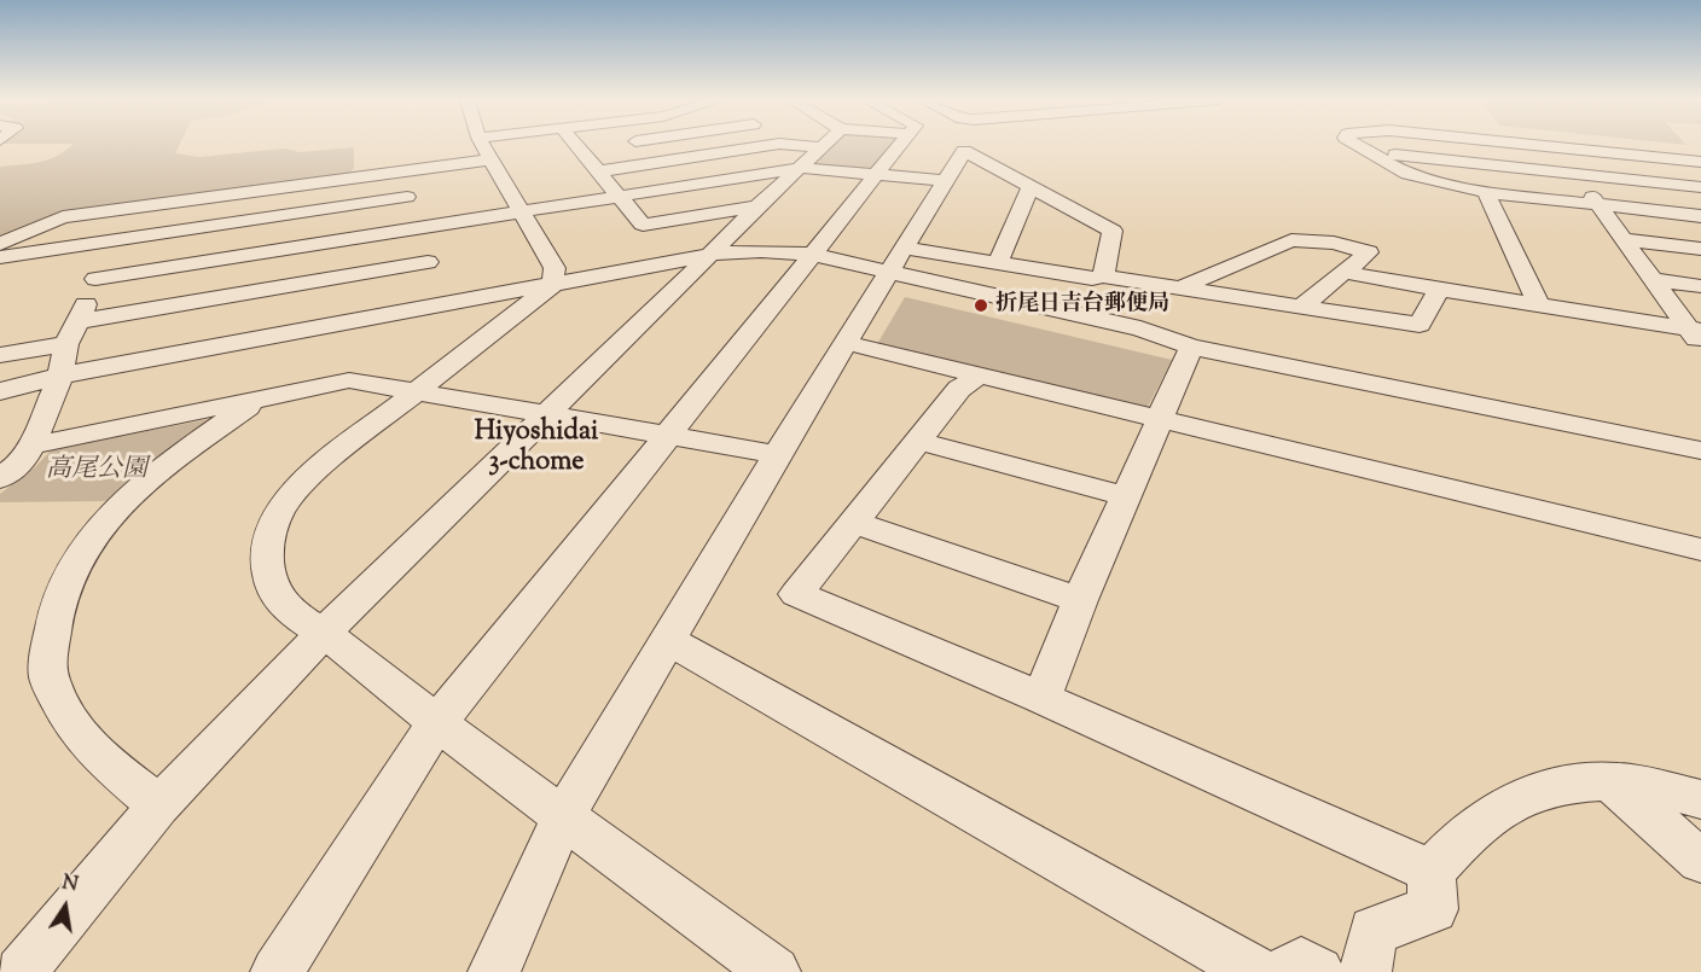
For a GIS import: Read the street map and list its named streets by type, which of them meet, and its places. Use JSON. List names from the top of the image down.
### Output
{
  "districts": ["Hiyoshidai 3-chome"],
  "parks": ["高尾公園"],
  "places": ["折尾日吉台郵便局"],
  "north": "top"
}
